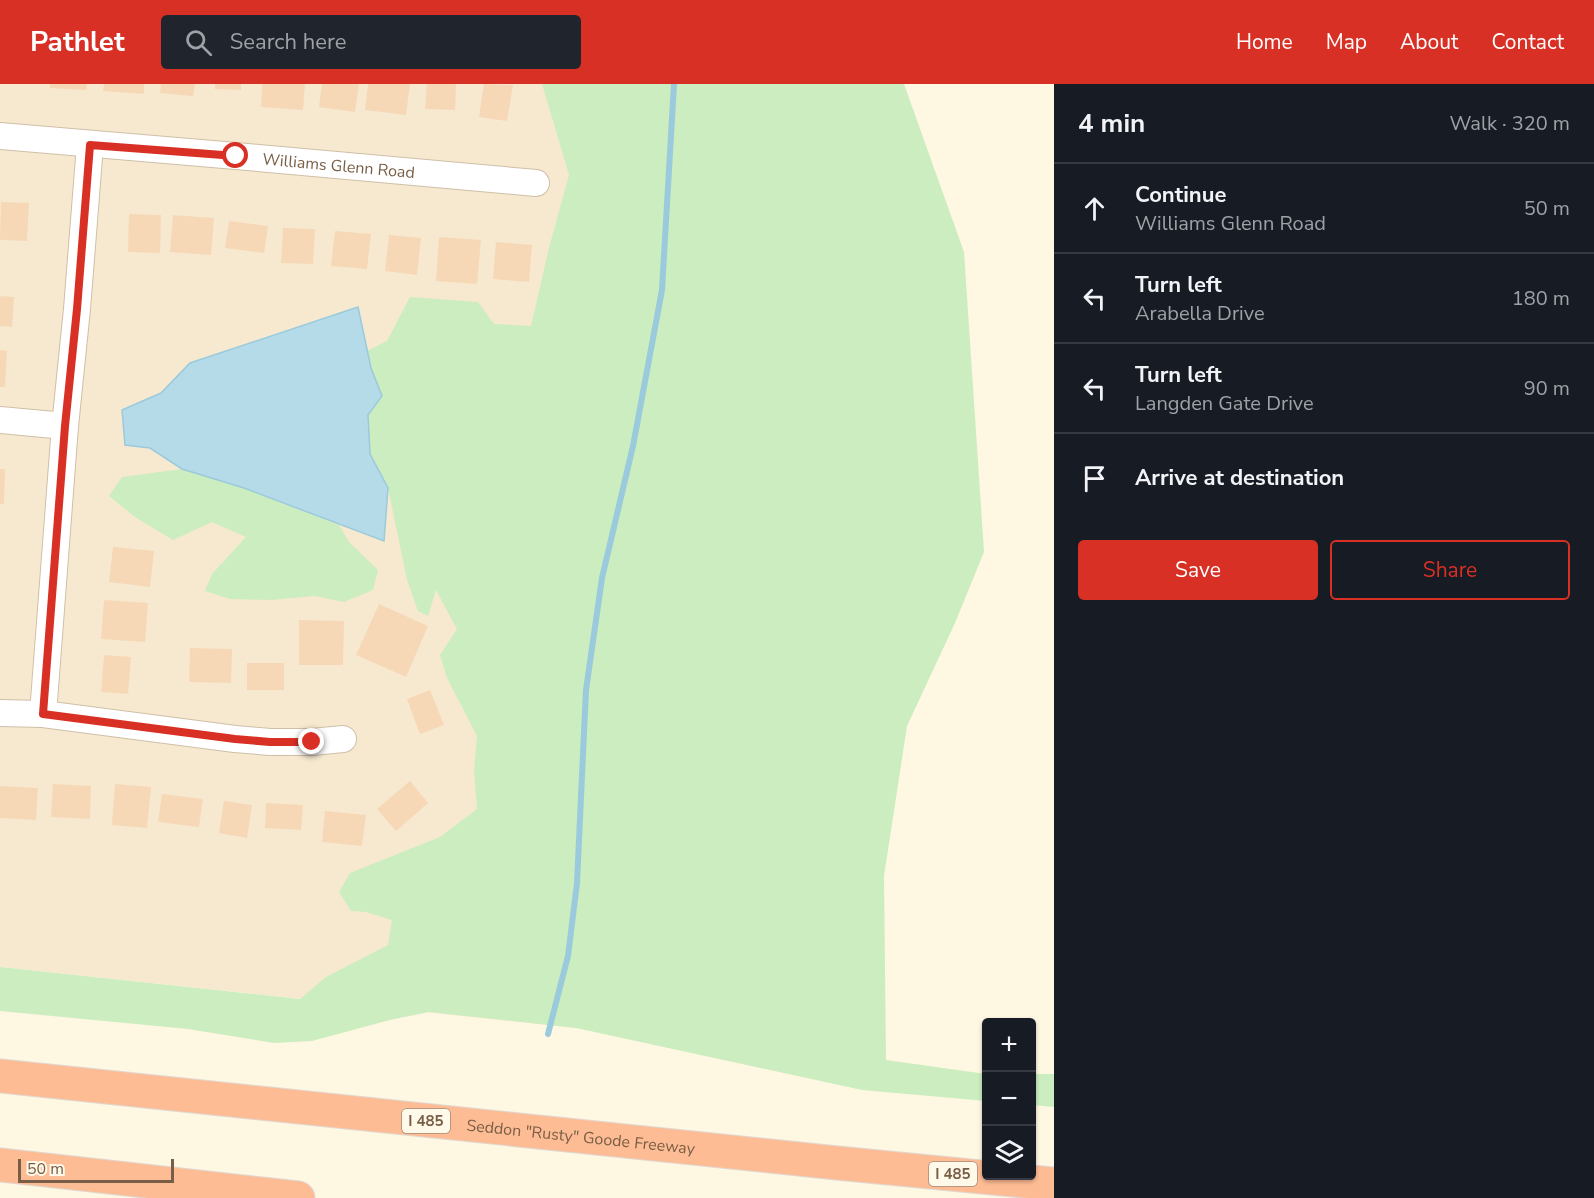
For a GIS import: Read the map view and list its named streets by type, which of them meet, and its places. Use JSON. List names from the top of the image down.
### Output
{
  "streets": {
    "highway": ["I 485", "Seddon \"Rusty\" Goode Freeway"],
    "street": ["Williams Glenn Road"]
  },
  "scale_bar": "50 m",
  "page": {
    "header": "Pathlet",
    "search": "Search here",
    "nav": [
      "Home",
      "Map",
      "About",
      "Contact"
    ],
    "heading": ["4 min", "Walk · 320 m"],
    "list": [
      ["Continue", "Williams Glenn Road", "50 m"],
      ["Turn left", "Arabella Drive", "180 m"],
      ["Turn left", "Langden Gate Drive", "90 m"],
      "Arrive at destination"
    ],
    "buttons": ["Save", "Share"],
    "map_buttons": ["+", "−"],
    "scale": "50 m"
  }
}
